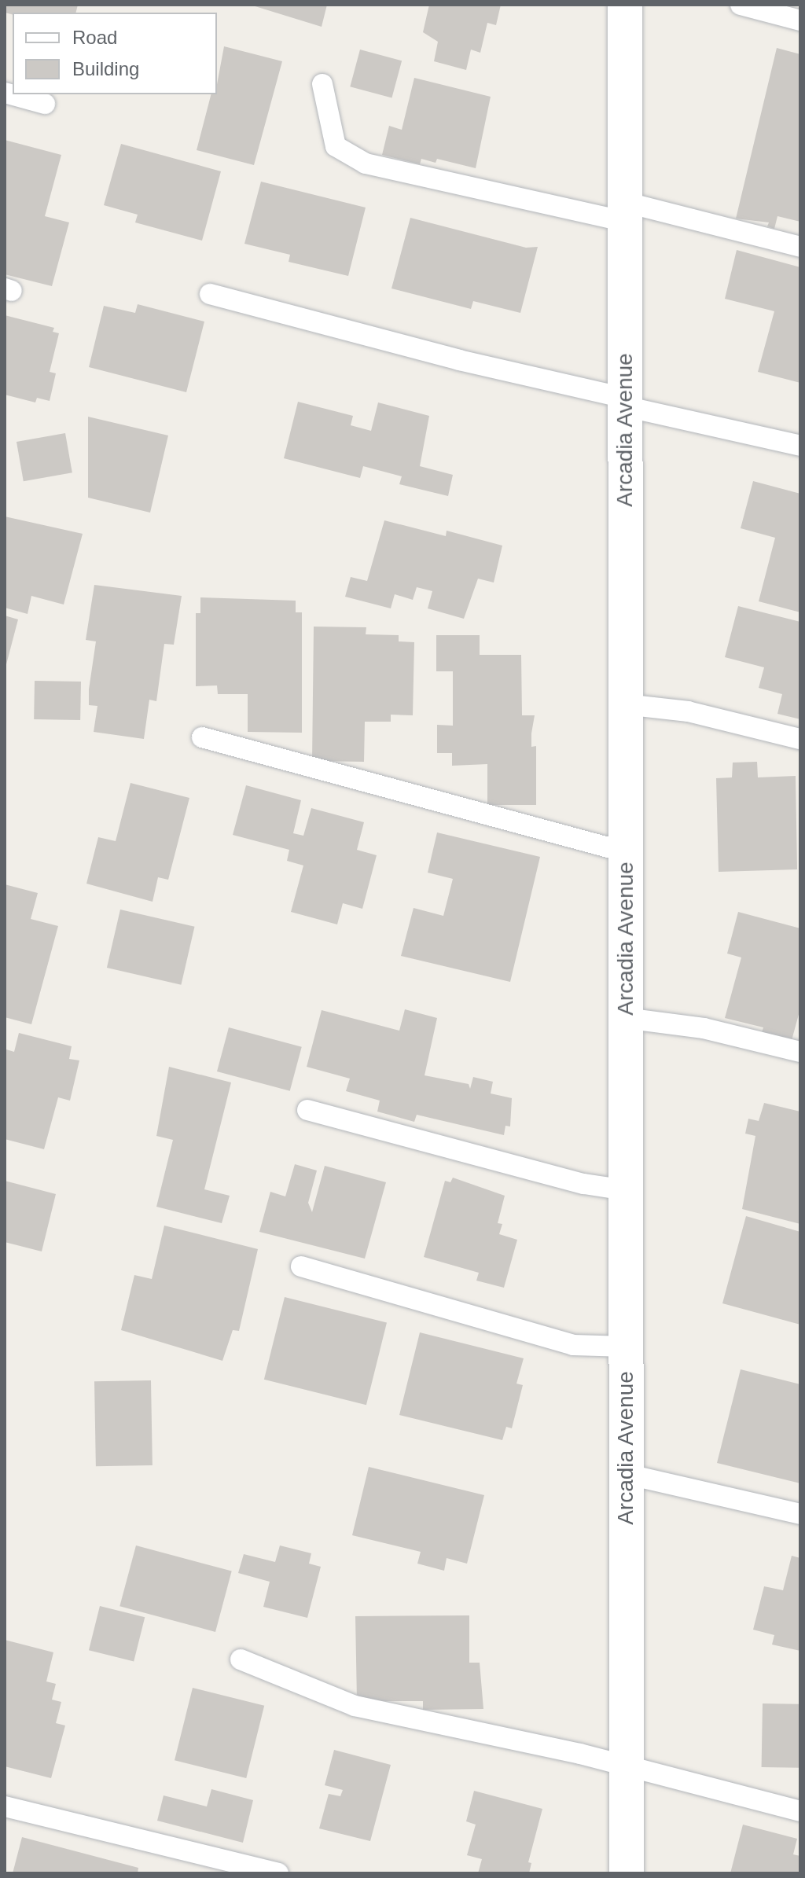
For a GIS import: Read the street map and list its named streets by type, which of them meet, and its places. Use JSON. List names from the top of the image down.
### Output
{
  "streets": {
    "street": ["Arcadia Avenue"]
  },
  "legend": ["Road", "Building"]
}
